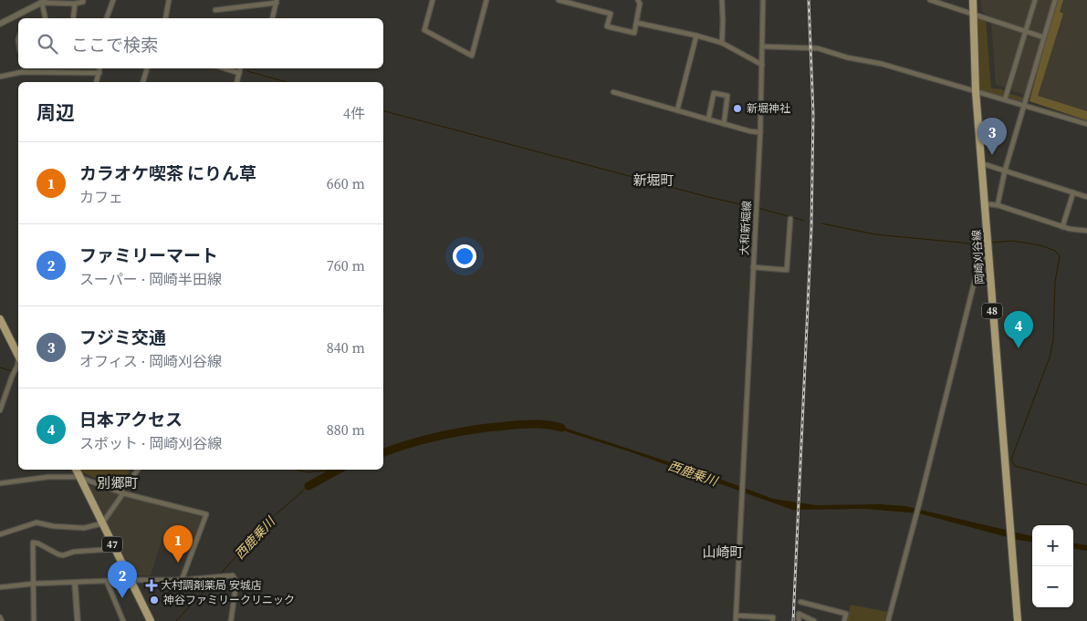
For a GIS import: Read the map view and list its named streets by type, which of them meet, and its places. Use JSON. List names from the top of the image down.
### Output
{
  "streets": {
    "main road": ["岡崎刈谷線", "48", "47"],
    "street": ["大和新堀線"]
  },
  "districts": ["新堀町", "別郷町", "山崎町"],
  "water": ["西鹿乗川"],
  "places": {
    "other": ["新堀神社", "神谷ファミリークリニック"],
    "health": ["大村調剤薬局 安城店"]
  },
  "page": {
    "search": "ここで検索",
    "heading": ["周辺", "4件"],
    "pins": [
      "3",
      "4",
      "1",
      "2"
    ],
    "list": [
      {
        "mark": "1",
        "name": "カラオケ喫茶 にりん草",
        "note": "カフェ",
        "value": "660 m"
      },
      {
        "mark": "2",
        "name": "ファミリーマート",
        "note": "スーパー · 岡崎半田線",
        "value": "760 m"
      },
      {
        "mark": "3",
        "name": "フジミ交通",
        "note": "オフィス · 岡崎刈谷線",
        "value": "840 m"
      },
      {
        "mark": "4",
        "name": "日本アクセス",
        "note": "スポット · 岡崎刈谷線",
        "value": "880 m"
      }
    ],
    "map_buttons": ["+", "−"]
  }
}
